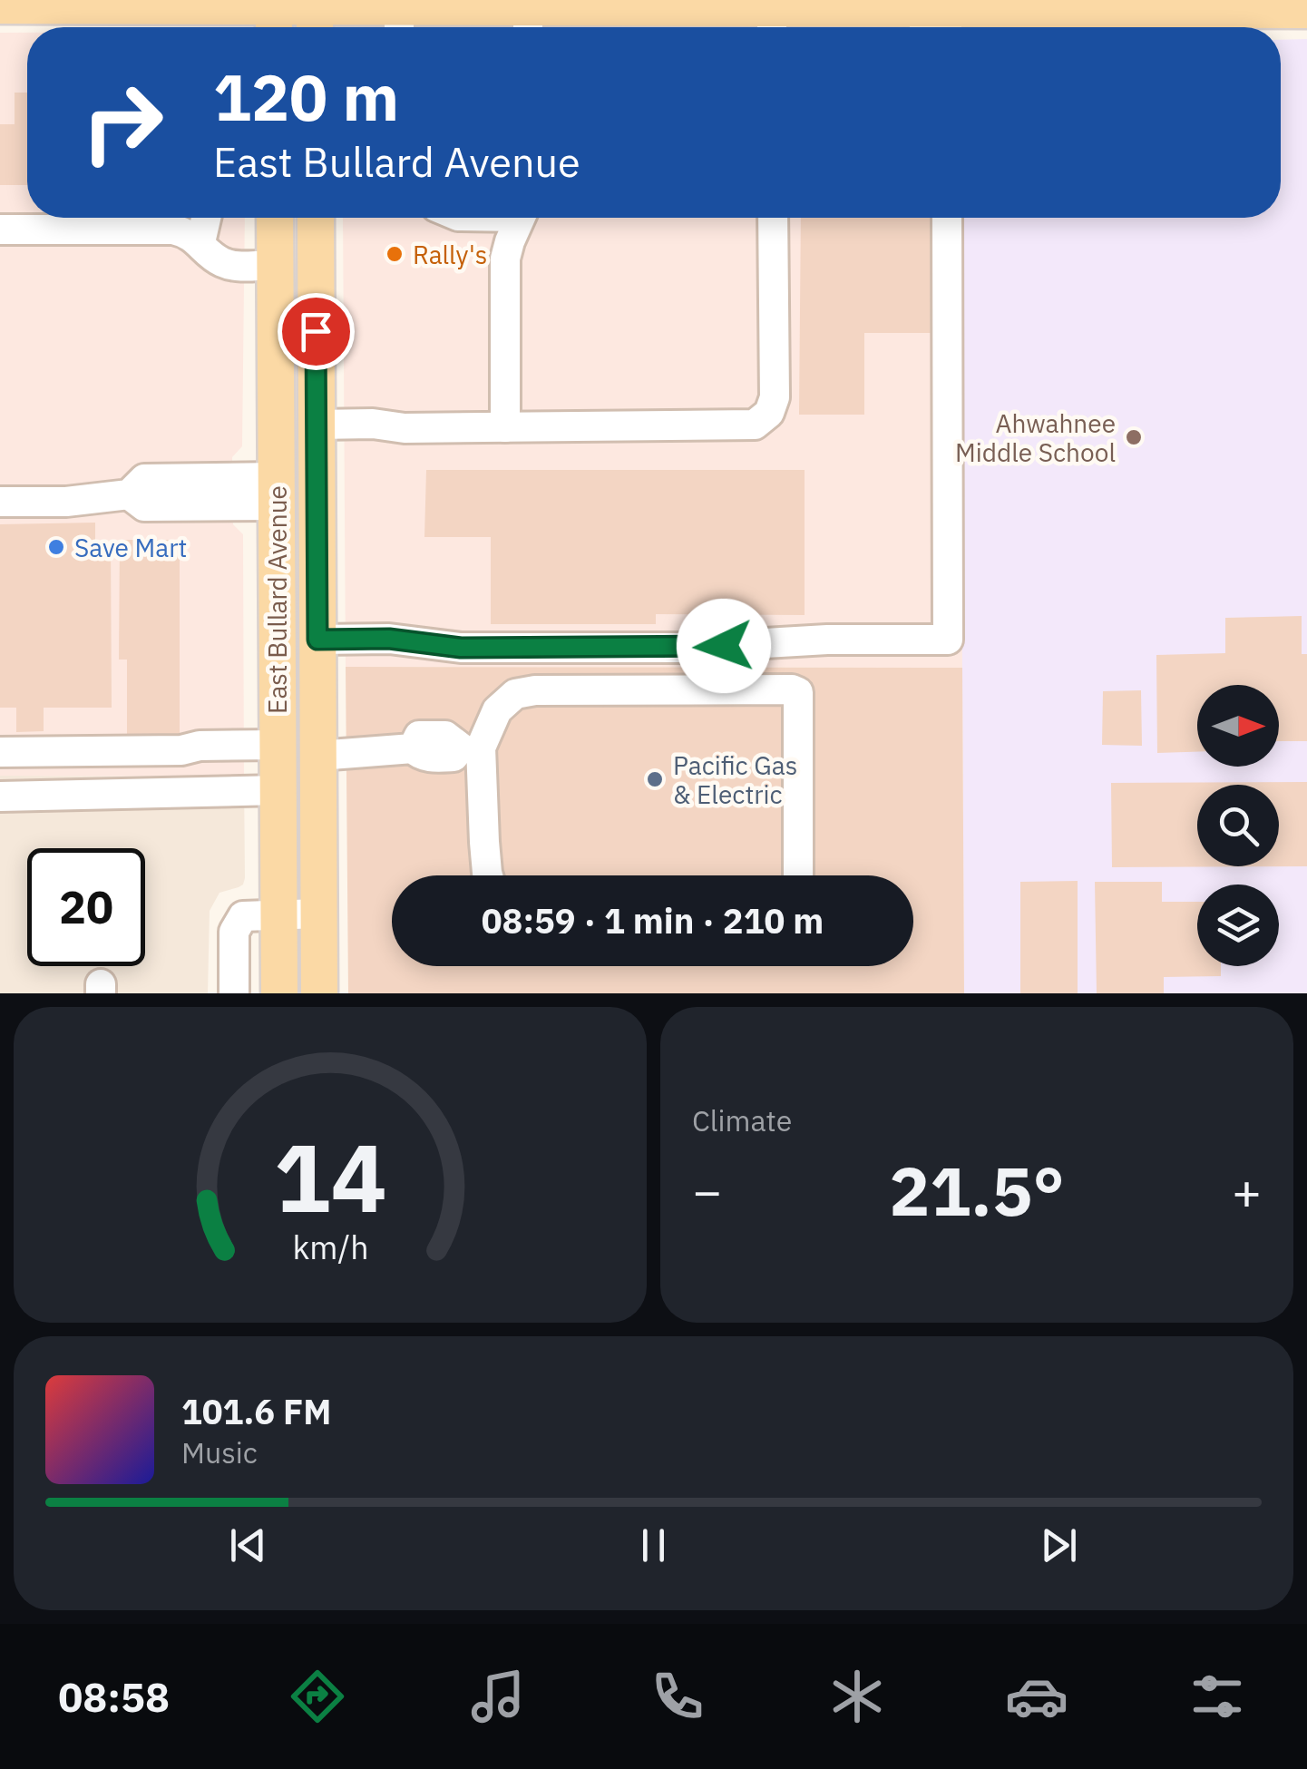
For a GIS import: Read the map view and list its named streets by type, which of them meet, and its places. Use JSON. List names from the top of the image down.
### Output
{
  "streets": {
    "main road": ["East Bullard Avenue"]
  },
  "places": [
    "Rally's",
    "Ahwahnee Middle School",
    "Save Mart",
    "Pacific Gas & Electric"
  ],
  "north": "right",
  "page": {
    "turn": ["120 m", "East Bullard Avenue"],
    "limit": "20",
    "trip": "08:59 · 1 min · 210 m",
    "tile": "Climate",
    "heat": ["−", "21.5°", "+"],
    "song": ["101.6 FM", "Music"],
    "tabs": "08:58",
    "gauge": ["14", "km/h"]
  }
}
